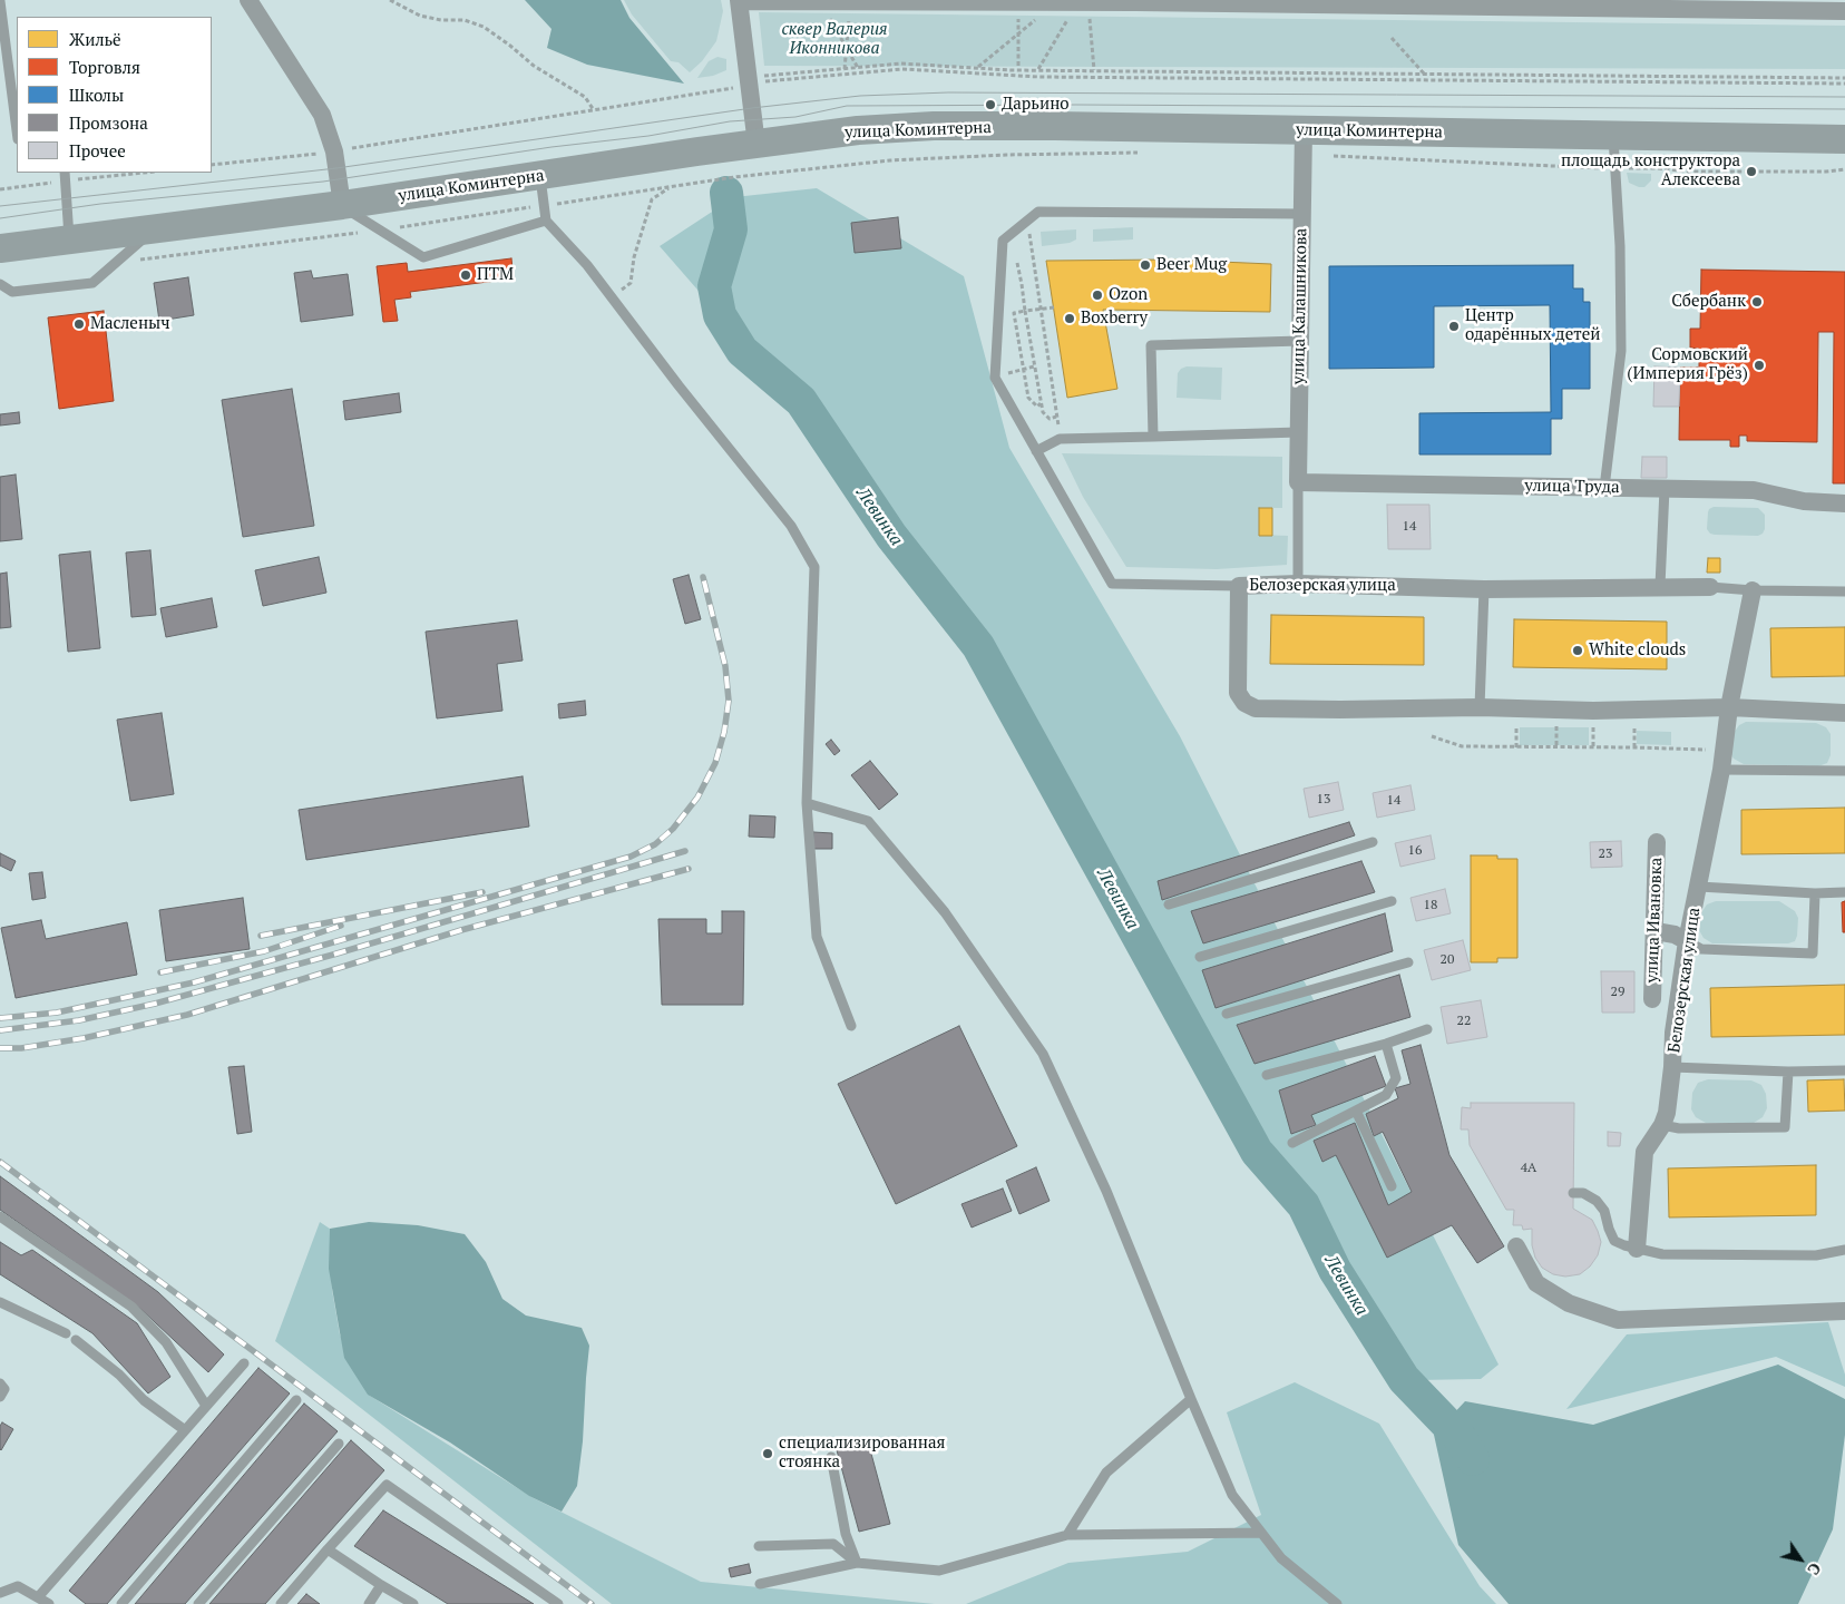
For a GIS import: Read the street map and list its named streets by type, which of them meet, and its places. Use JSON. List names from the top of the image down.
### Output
{
  "streets": {
    "main road": ["улица Коминтерна"],
    "street": [
      "улица Калашникова",
      "улица Труда",
      "Белозерская улица",
      "улица Ивановка"
    ]
  },
  "crossings": [
    ["улица Коминтерна", "улица Калашникова"],
    ["улица Калашникова", "улица Труда"]
  ],
  "water": ["Левинка"],
  "parks": ["сквер Валерия Иконникова"],
  "places": [
    "Дарьино",
    "площадь конструктора Алексеева",
    "Beer Mug",
    "ПТМ",
    "Ozon",
    "Сбербанк",
    "Boxberry",
    "Масленыч",
    "Центр одарённых детей",
    "Сормовский (Империя Грёз)",
    "White clouds",
    "специализированная стоянка"
  ],
  "house_numbers": [
    "14",
    "13",
    "14",
    "16",
    "23",
    "18",
    "20",
    "29",
    "22",
    "4А"
  ],
  "legend": [
    "Жильё",
    "Торговля",
    "Школы",
    "Промзона",
    "Прочее"
  ],
  "north": "bottom right"
}
